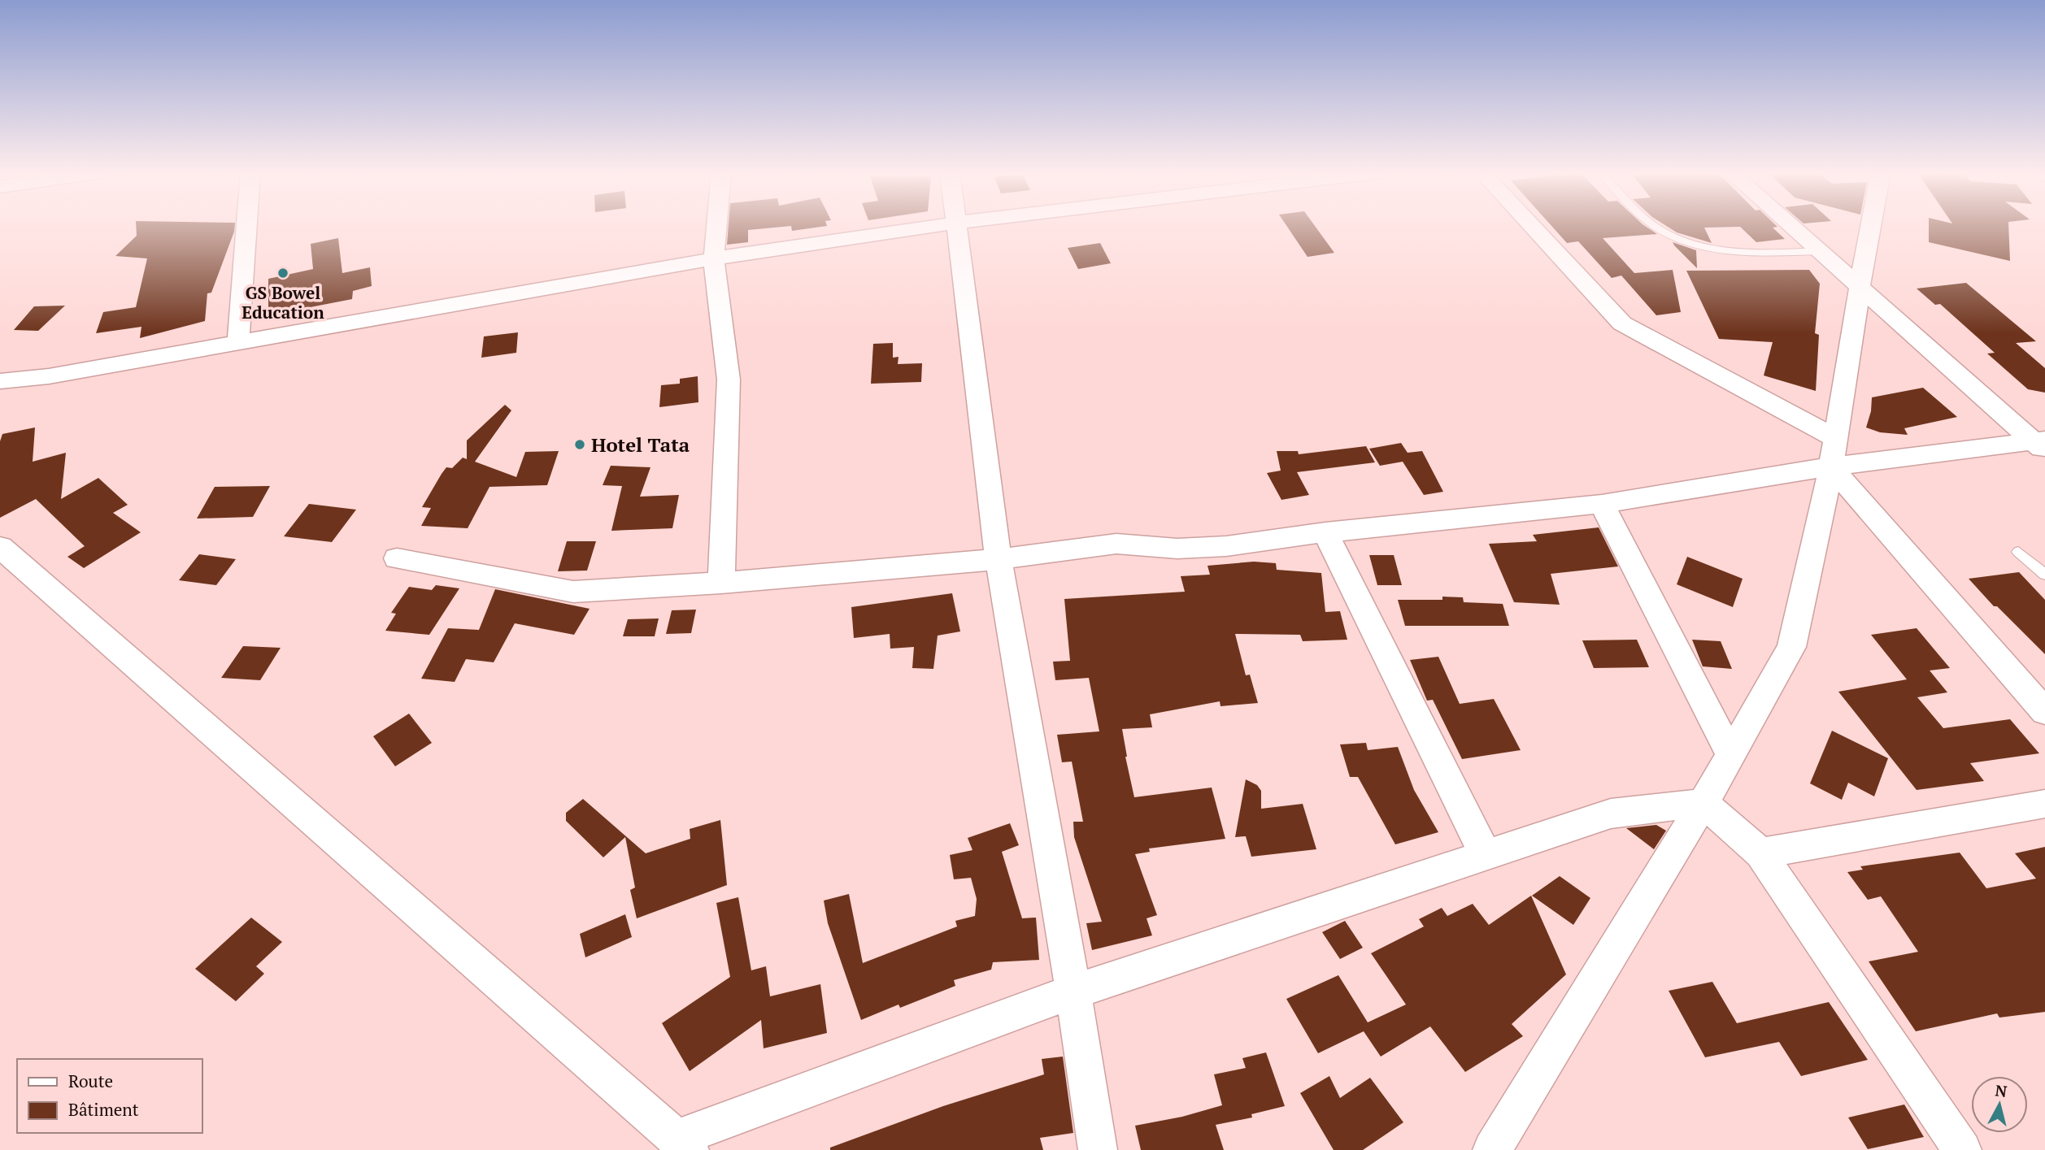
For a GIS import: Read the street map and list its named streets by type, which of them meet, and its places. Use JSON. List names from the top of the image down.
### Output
{
  "places": ["GS Bowel Education", "Hotel Tata"],
  "legend": ["Route", "Bâtiment"],
  "north": "top"
}
